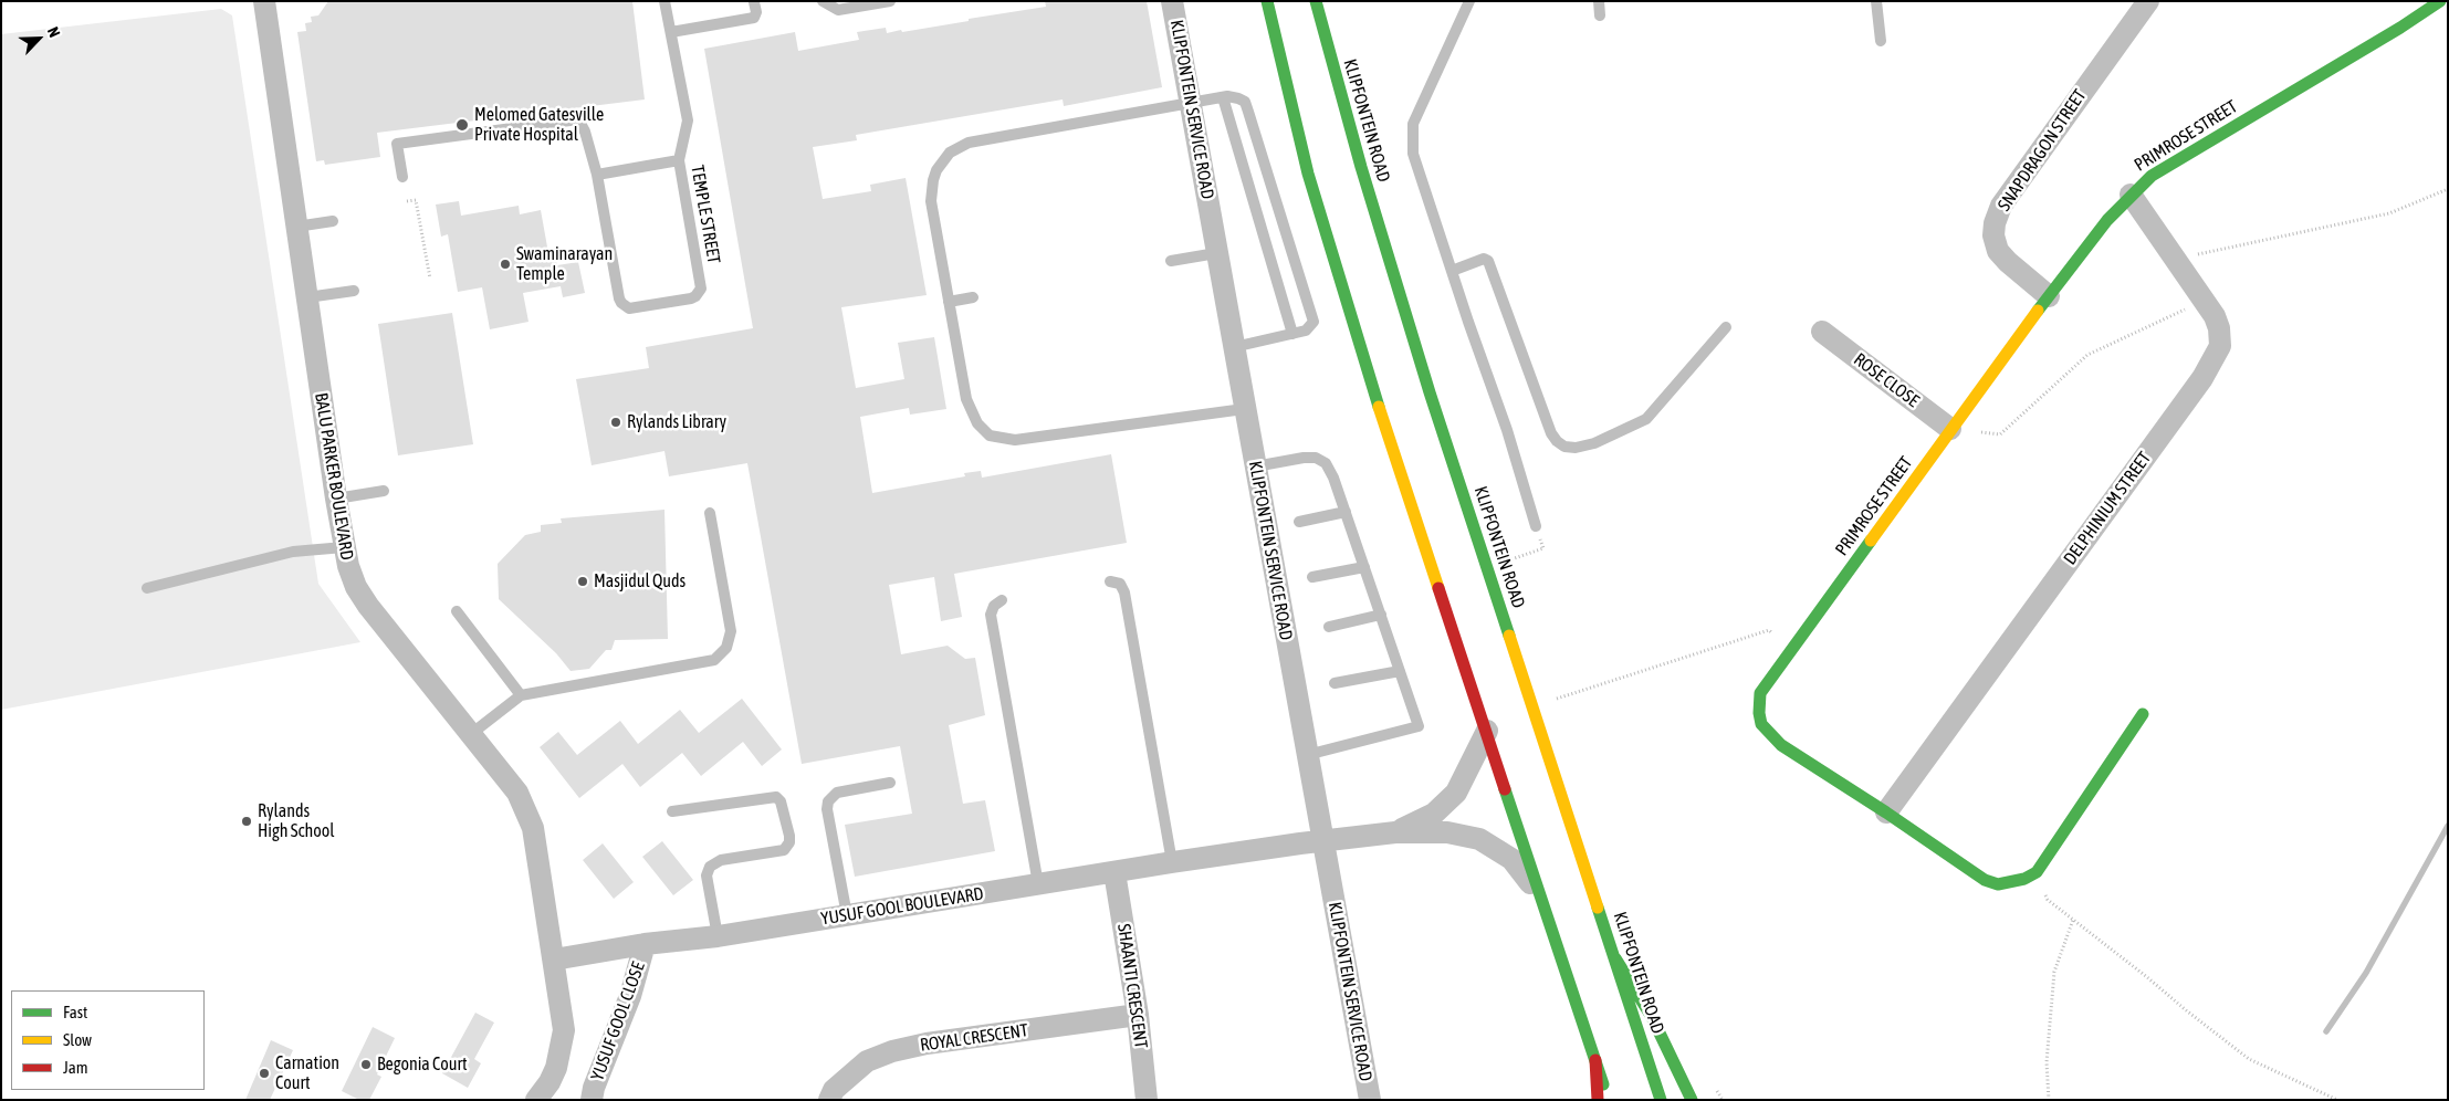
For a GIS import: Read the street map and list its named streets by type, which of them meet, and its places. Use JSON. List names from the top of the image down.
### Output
{
  "streets": {
    "main road": ["KLIPFONTEIN ROAD", "PRIMROSE STREET"],
    "street": [
      "KLIPFONTEIN SERVICE ROAD",
      "SNAPDRAGON STREET",
      "ROSE CLOSE",
      "BALU PARKER BOULEVARD",
      "DELPHINIUM STREET",
      "YUSUF GOOL BOULEVARD",
      "SHAANTI CRESCENT",
      "YUSUF GOOL CLOSE",
      "ROYAL CRESCENT"
    ],
    "lane": ["TEMPLE STREET"]
  },
  "crossings": [
    ["KLIPFONTEIN SERVICE ROAD", "YUSUF GOOL BOULEVARD"],
    ["PRIMROSE STREET", "SNAPDRAGON STREET"],
    ["PRIMROSE STREET", "ROSE CLOSE"],
    ["PRIMROSE STREET", "DELPHINIUM STREET"],
    ["BALU PARKER BOULEVARD", "YUSUF GOOL BOULEVARD"],
    ["YUSUF GOOL BOULEVARD", "SHAANTI CRESCENT"],
    ["YUSUF GOOL BOULEVARD", "YUSUF GOOL CLOSE"],
    ["SHAANTI CRESCENT", "ROYAL CRESCENT"]
  ],
  "places": [
    "Melomed Gatesville Private Hospital",
    "Swaminarayan Temple",
    "Rylands Library",
    "Masjidul Quds",
    "Rylands High School",
    "Begonia Court",
    "Carnation Court"
  ],
  "legend": ["Fast", "Slow", "Jam"],
  "north": "top right"
}
